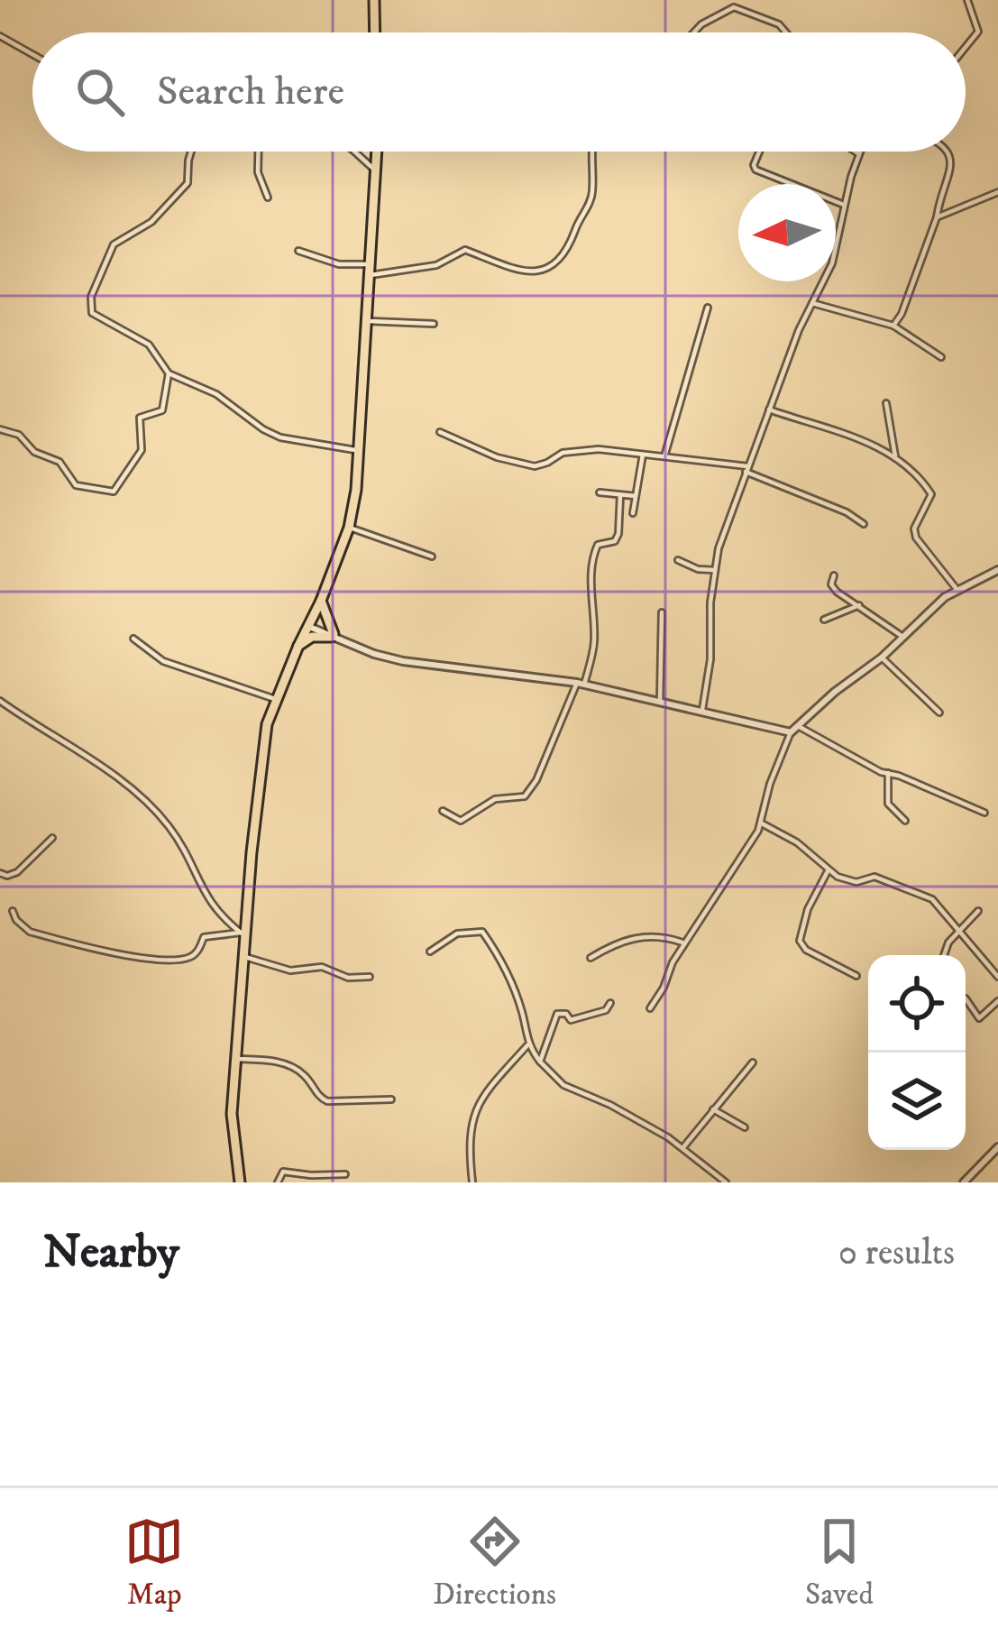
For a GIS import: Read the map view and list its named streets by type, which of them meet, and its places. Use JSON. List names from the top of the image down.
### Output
{
  "north": "left",
  "page": {
    "search": "Search here",
    "heading": ["Nearby", "0 results"],
    "nav": ["Map", "Directions", "Saved"]
  }
}
